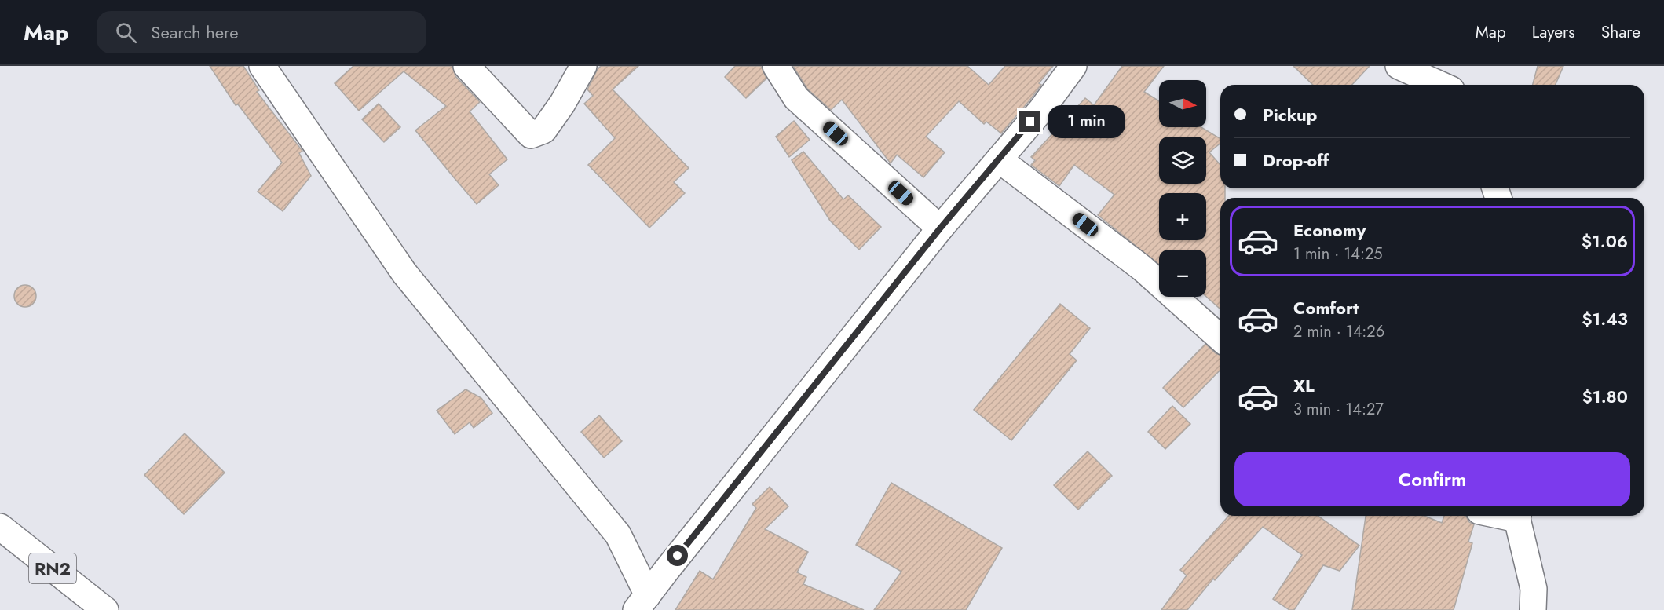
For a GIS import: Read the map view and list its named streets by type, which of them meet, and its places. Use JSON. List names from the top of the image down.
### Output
{
  "streets": {
    "main road": ["RN2"]
  },
  "north": "right",
  "page": {
    "header": "Map",
    "search": "Search here",
    "nav": ["Map", "Layers", "Share"],
    "map_buttons": ["+", "−"],
    "banner": ["Pickup", "Drop-off"],
    "bubble": "1 min",
    "list": [
      {
        "name": "Economy",
        "note": "1 min · 14:25",
        "value": "$1.06"
      },
      {
        "name": "Comfort",
        "note": "2 min · 14:26",
        "value": "$1.43"
      },
      {
        "name": "XL",
        "note": "3 min · 14:27",
        "value": "$1.80"
      }
    ],
    "buttons": "Confirm"
  }
}
